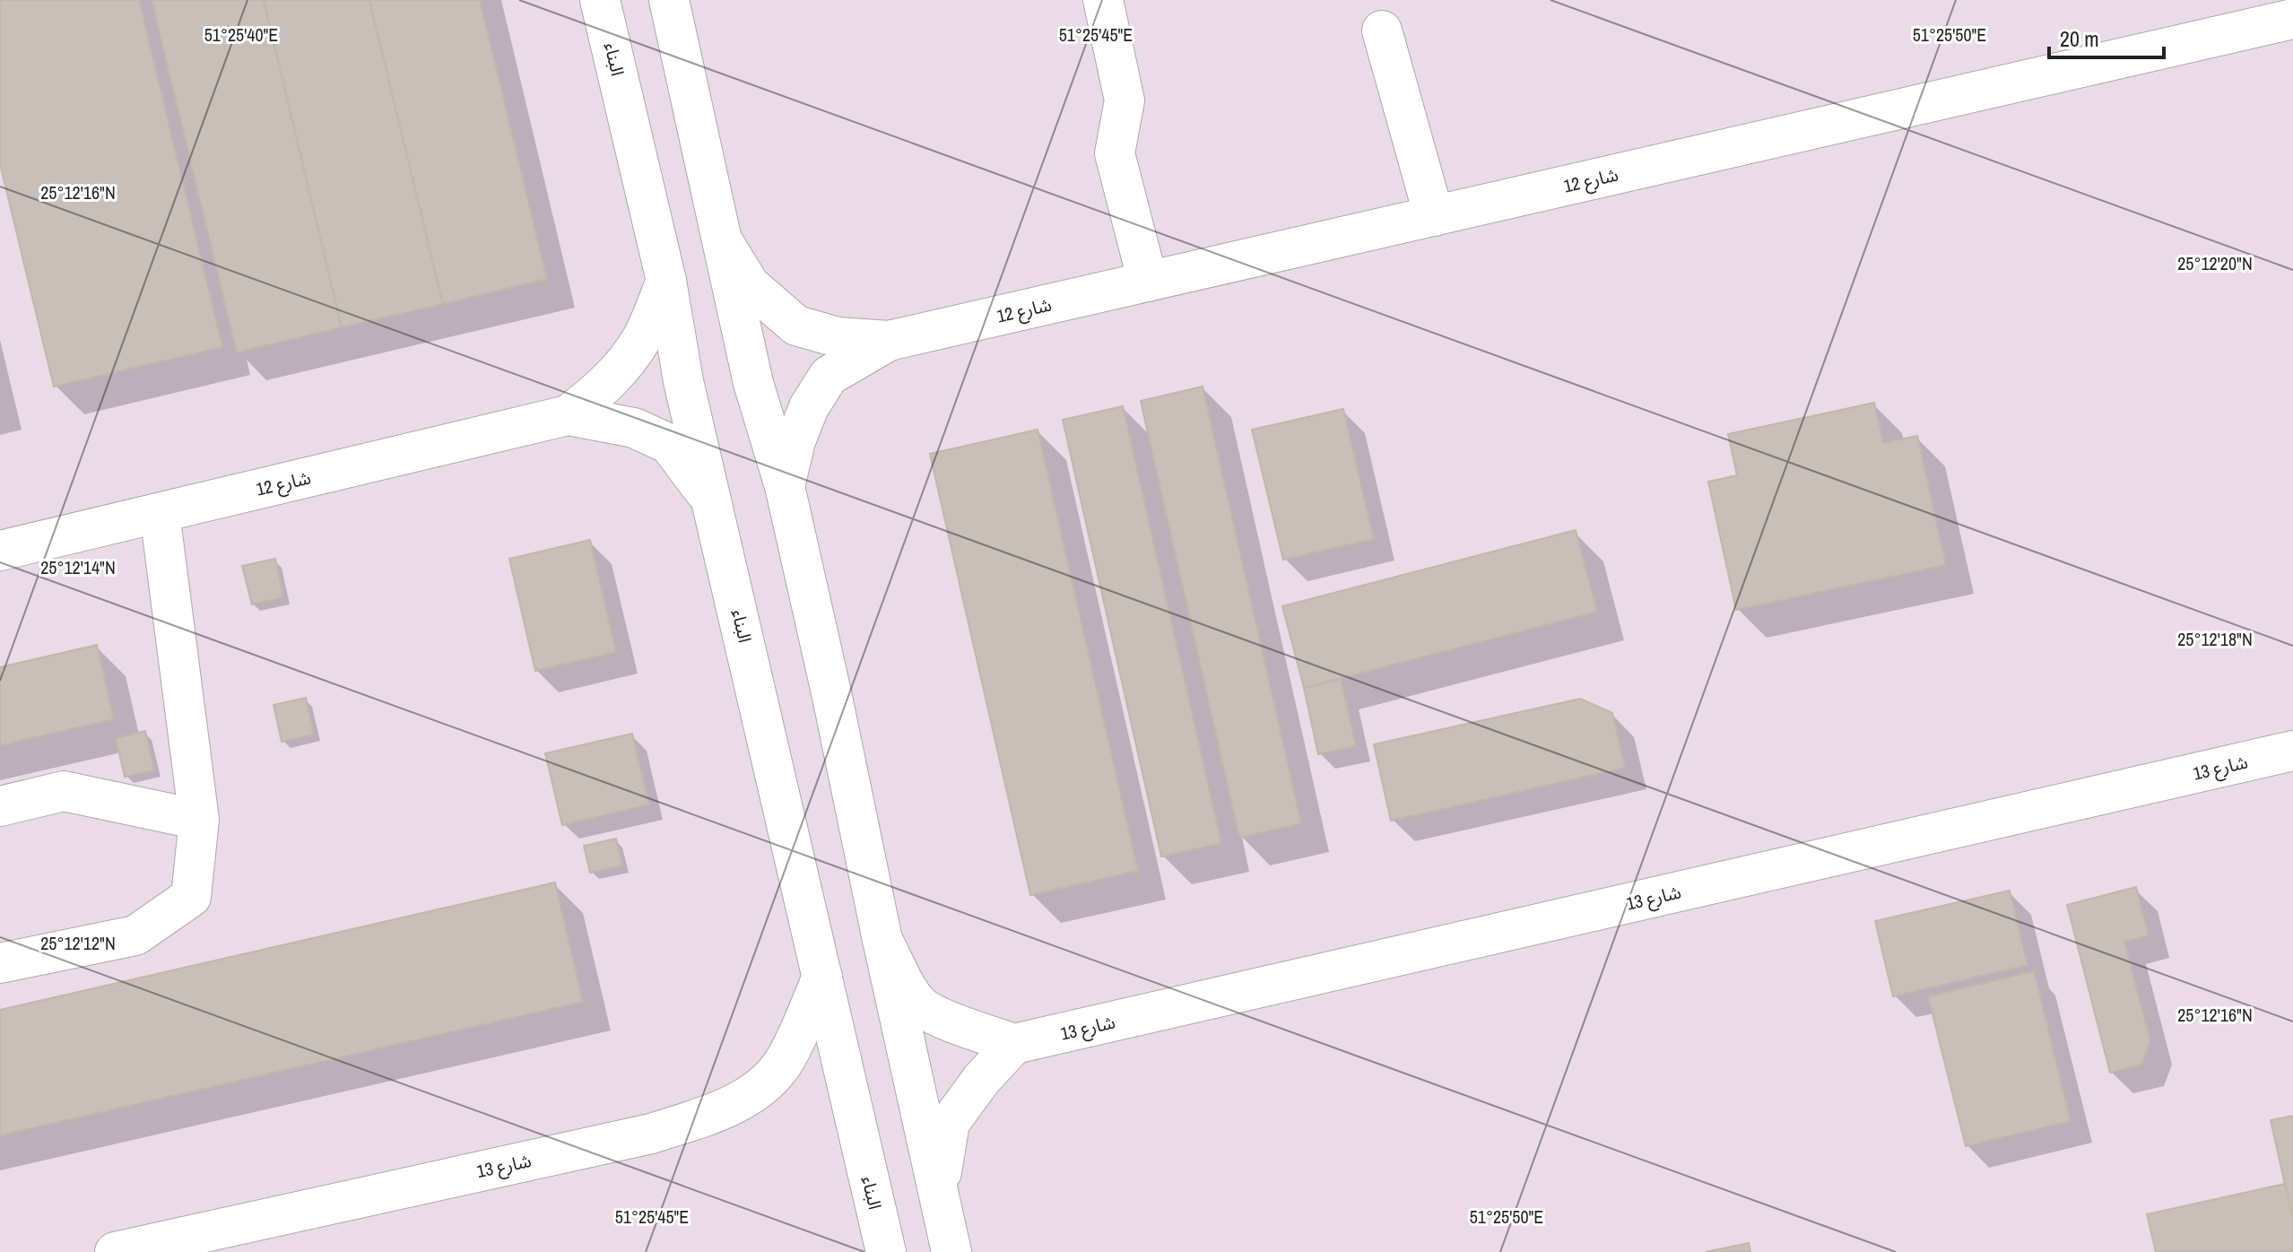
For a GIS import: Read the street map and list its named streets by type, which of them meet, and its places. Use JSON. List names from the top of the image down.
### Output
{
  "streets": {
    "street": ["البناء", "شارع 12", "شارع 13"]
  },
  "crossings": [
    ["البناء", "شارع 12"],
    ["البناء", "شارع 13"]
  ],
  "scale_bar": "20 m",
  "coordinates": [
    "51°25'40\"E",
    "51°25'45\"E",
    "51°25'50\"E",
    "25°12'16\"N",
    "25°12'20\"N",
    "25°12'14\"N",
    "25°12'18\"N",
    "25°12'12\"N"
  ]
}
